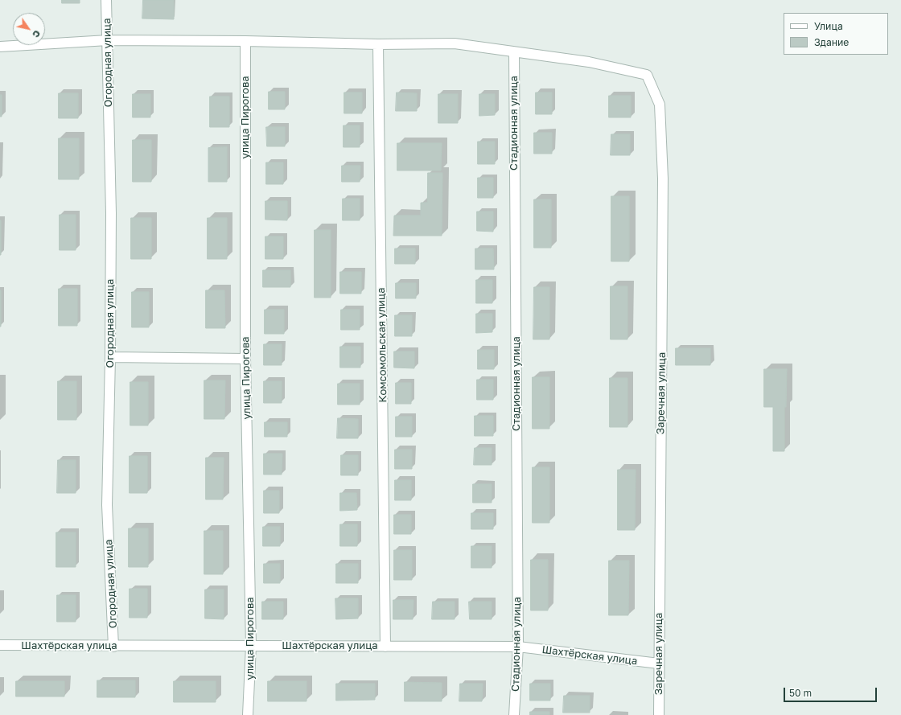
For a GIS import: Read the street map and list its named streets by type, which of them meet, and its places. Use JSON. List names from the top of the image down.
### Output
{
  "streets": {
    "street": [
      "Огородная улица",
      "улица Пирогова",
      "Стадионная улица",
      "Комсомольская улица",
      "Заречная улица",
      "Шахтёрская улица"
    ]
  },
  "crossings": [
    ["Огородная улица", "Шахтёрская улица"],
    ["улица Пирогова", "Шахтёрская улица"],
    ["Стадионная улица", "Заречная улица"],
    ["Стадионная улица", "Шахтёрская улица"],
    ["Комсомольская улица", "Шахтёрская улица"],
    ["Заречная улица", "Шахтёрская улица"]
  ],
  "legend": ["Улица", "Здание"],
  "scale_bar": "50 m",
  "north": "bottom right"
}
